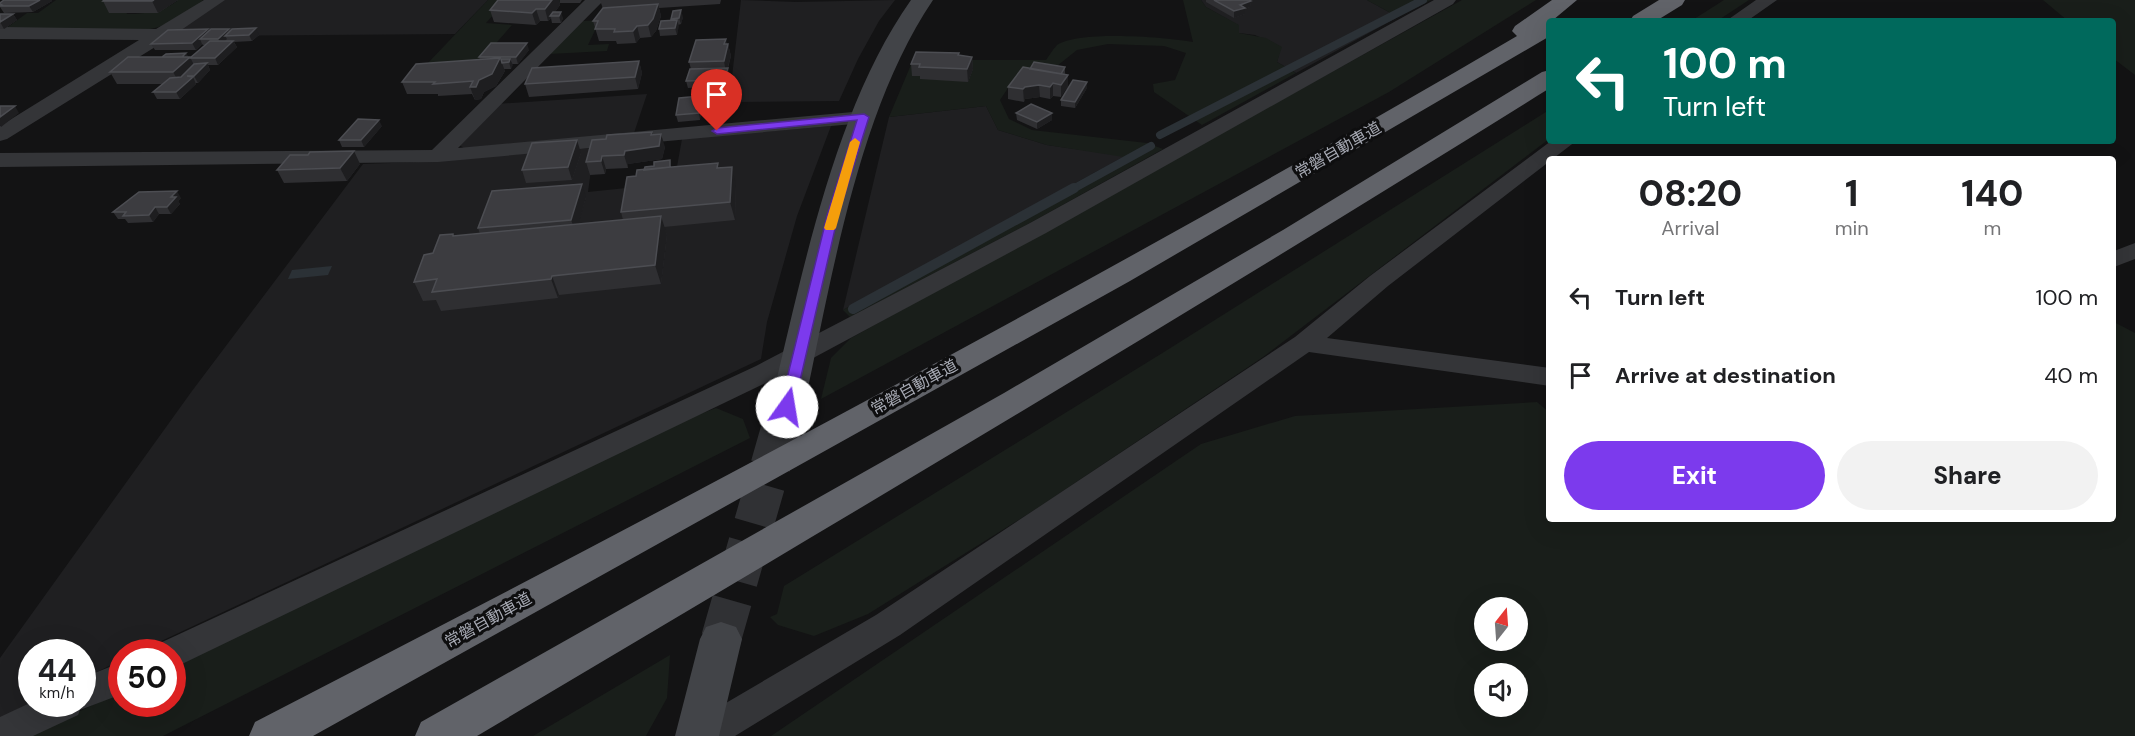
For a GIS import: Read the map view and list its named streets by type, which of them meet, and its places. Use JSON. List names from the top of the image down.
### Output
{
  "streets": {
    "highway": ["常磐自動車道"]
  },
  "north": "top",
  "page": {
    "turn": ["100 m", "Turn left"],
    "eta": [
      "08:20",
      "Arrival",
      "1",
      "min",
      "140",
      "m"
    ],
    "list": [
      {
        "name": "Turn left",
        "value": "100 m"
      },
      {
        "name": "Arrive at destination",
        "value": "40 m"
      }
    ],
    "buttons": ["Exit", "Share"],
    "speed": "44 km/h",
    "limit": "50"
  }
}
